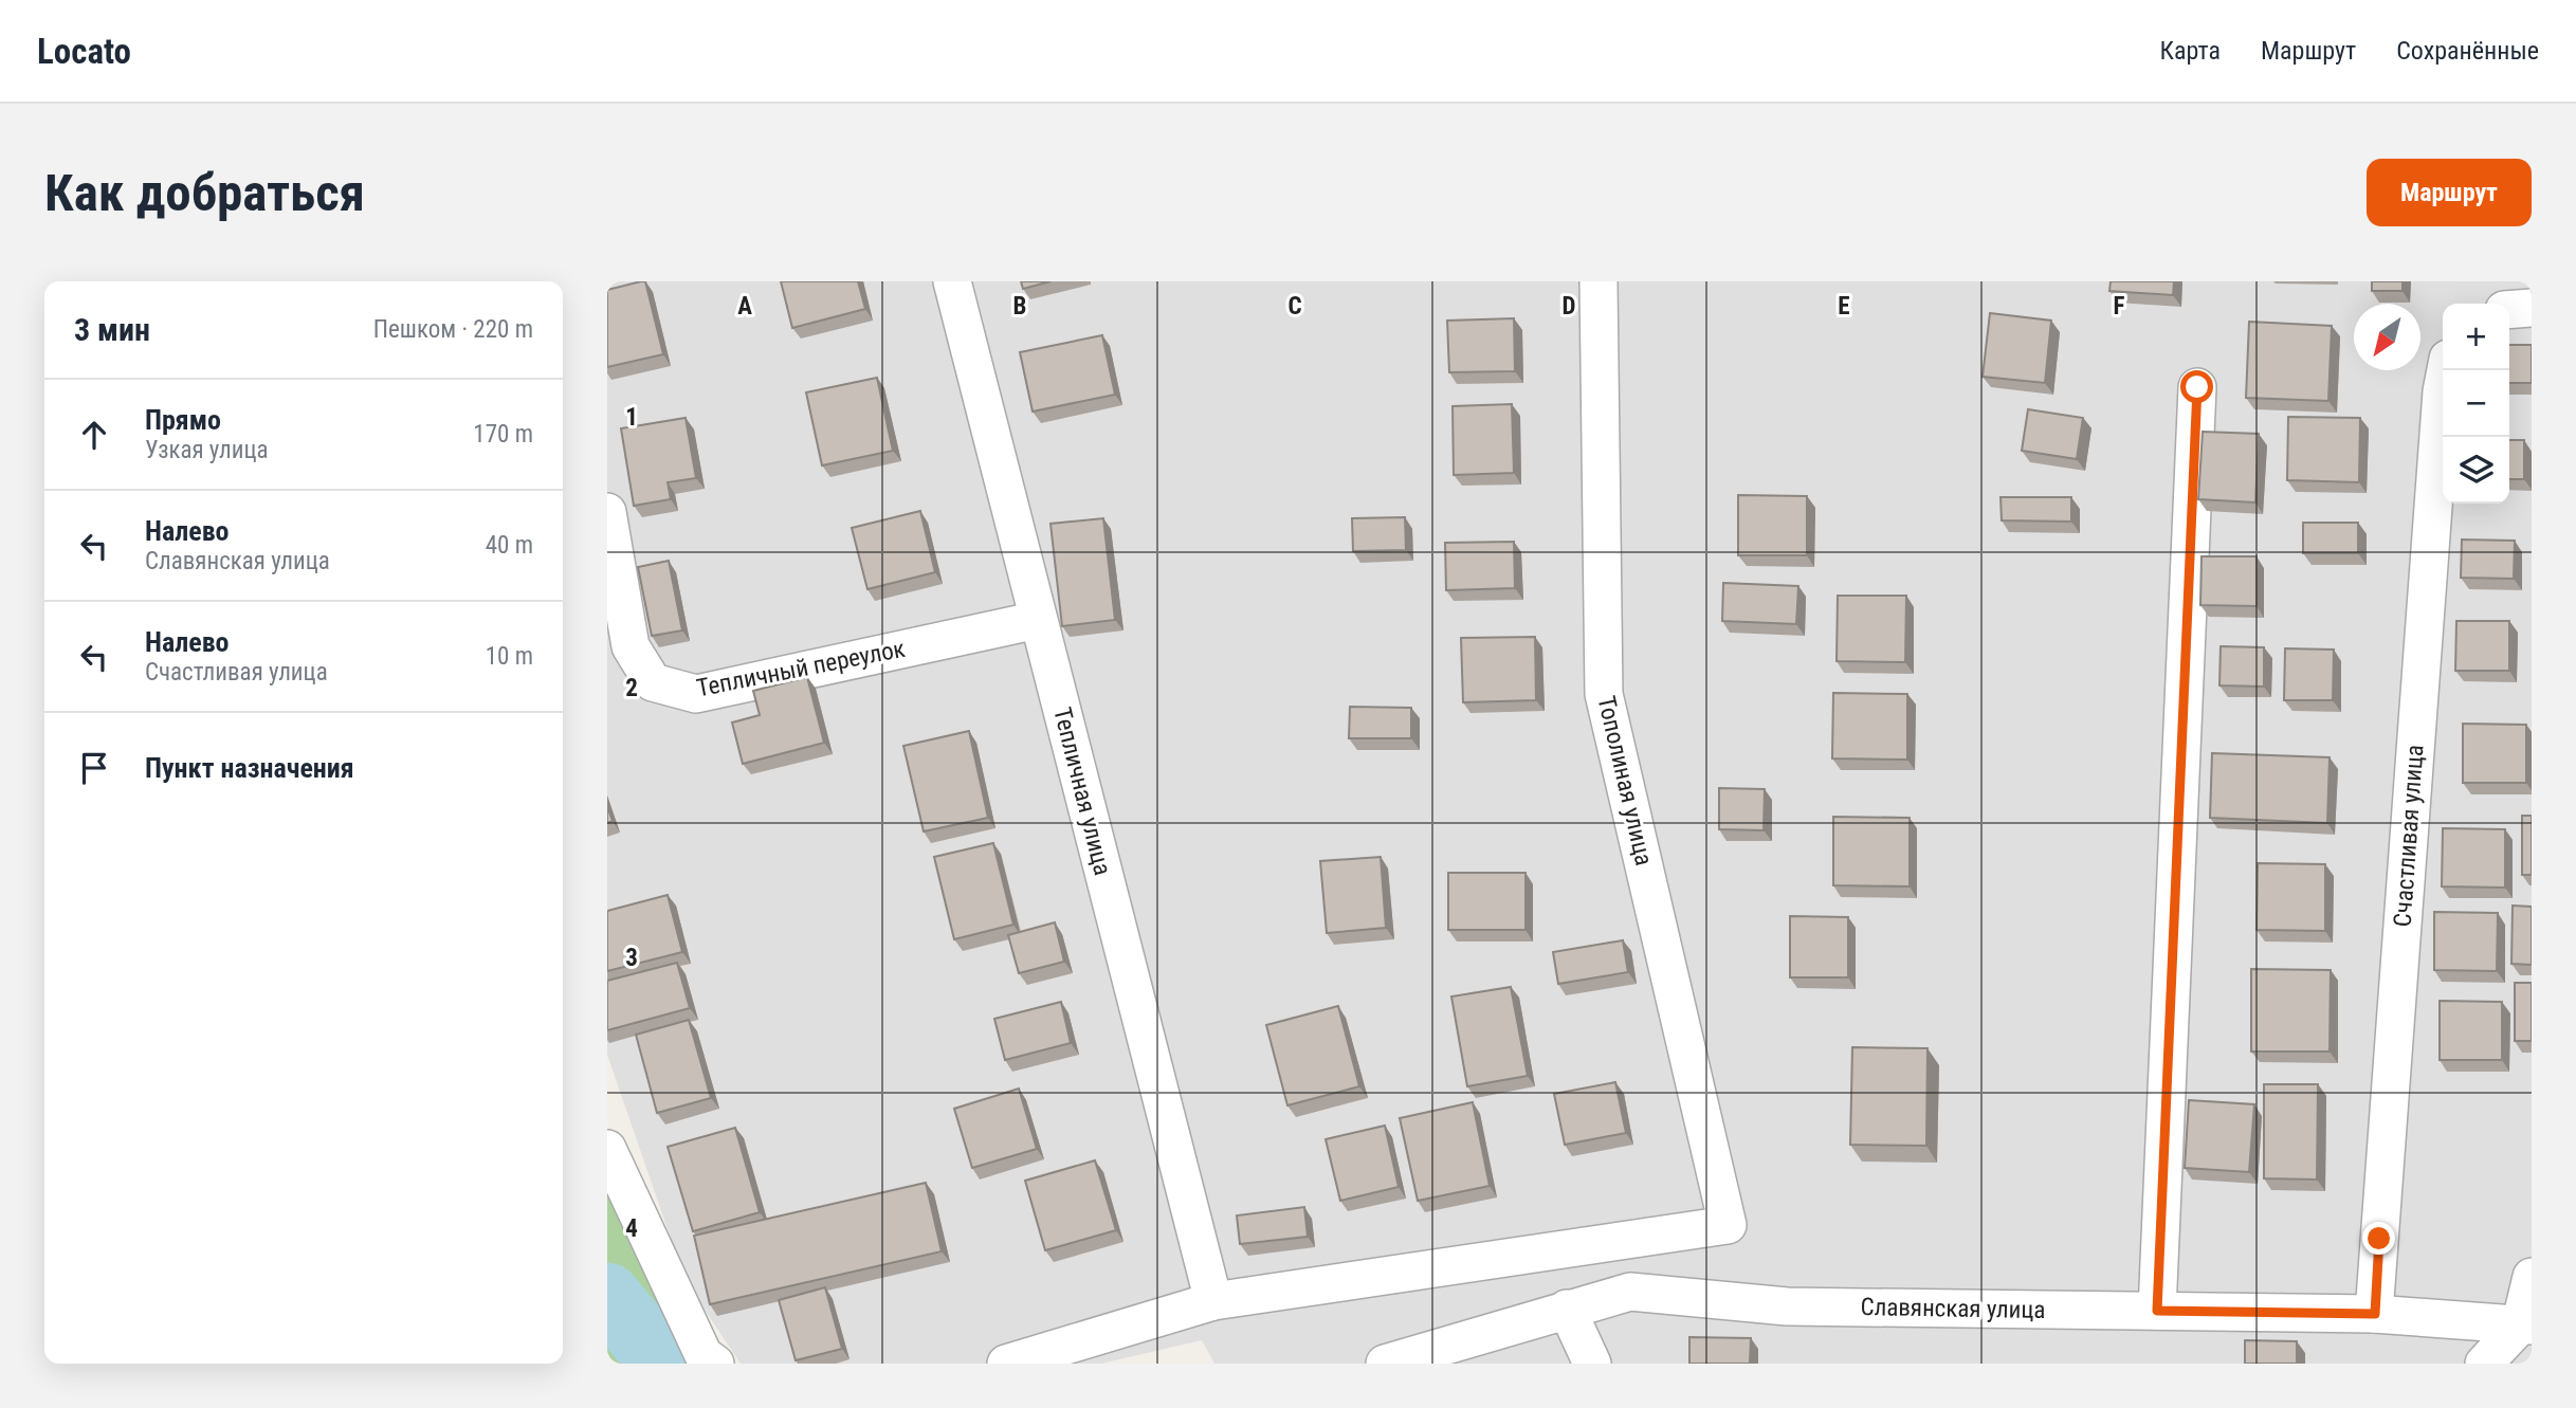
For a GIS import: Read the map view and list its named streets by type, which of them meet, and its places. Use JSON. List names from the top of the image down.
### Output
{
  "streets": {
    "street": [
      "Тепличный переулок",
      "Тополиная улица",
      "Тепличная улица",
      "Счастливая улица",
      "Славянская улица"
    ]
  },
  "crossings": [
    ["Тепличный переулок", "Тепличная улица"],
    ["Тополиная улица", "Тепличная улица"],
    ["Счастливая улица", "Славянская улица"]
  ],
  "north": "bottom left",
  "page": {
    "header": "Locato",
    "nav": ["Карта", "Маршрут", "Сохранённые"],
    "buttons": "Маршрут",
    "title": "Как добраться",
    "heading": ["3 мин", "Пешком · 220 m"],
    "map_buttons": ["+", "−"],
    "list": [
      ["Прямо", "Узкая улица", "170 m"],
      ["Налево", "Славянская улица", "40 m"],
      ["Налево", "Счастливая улица", "10 m"],
      "Пункт назначения"
    ]
  },
  "grid": {
    "columns": [
      "A",
      "B",
      "C",
      "D",
      "E",
      "F"
    ],
    "rows": [
      "1",
      "2",
      "3",
      "4"
    ]
  }
}
